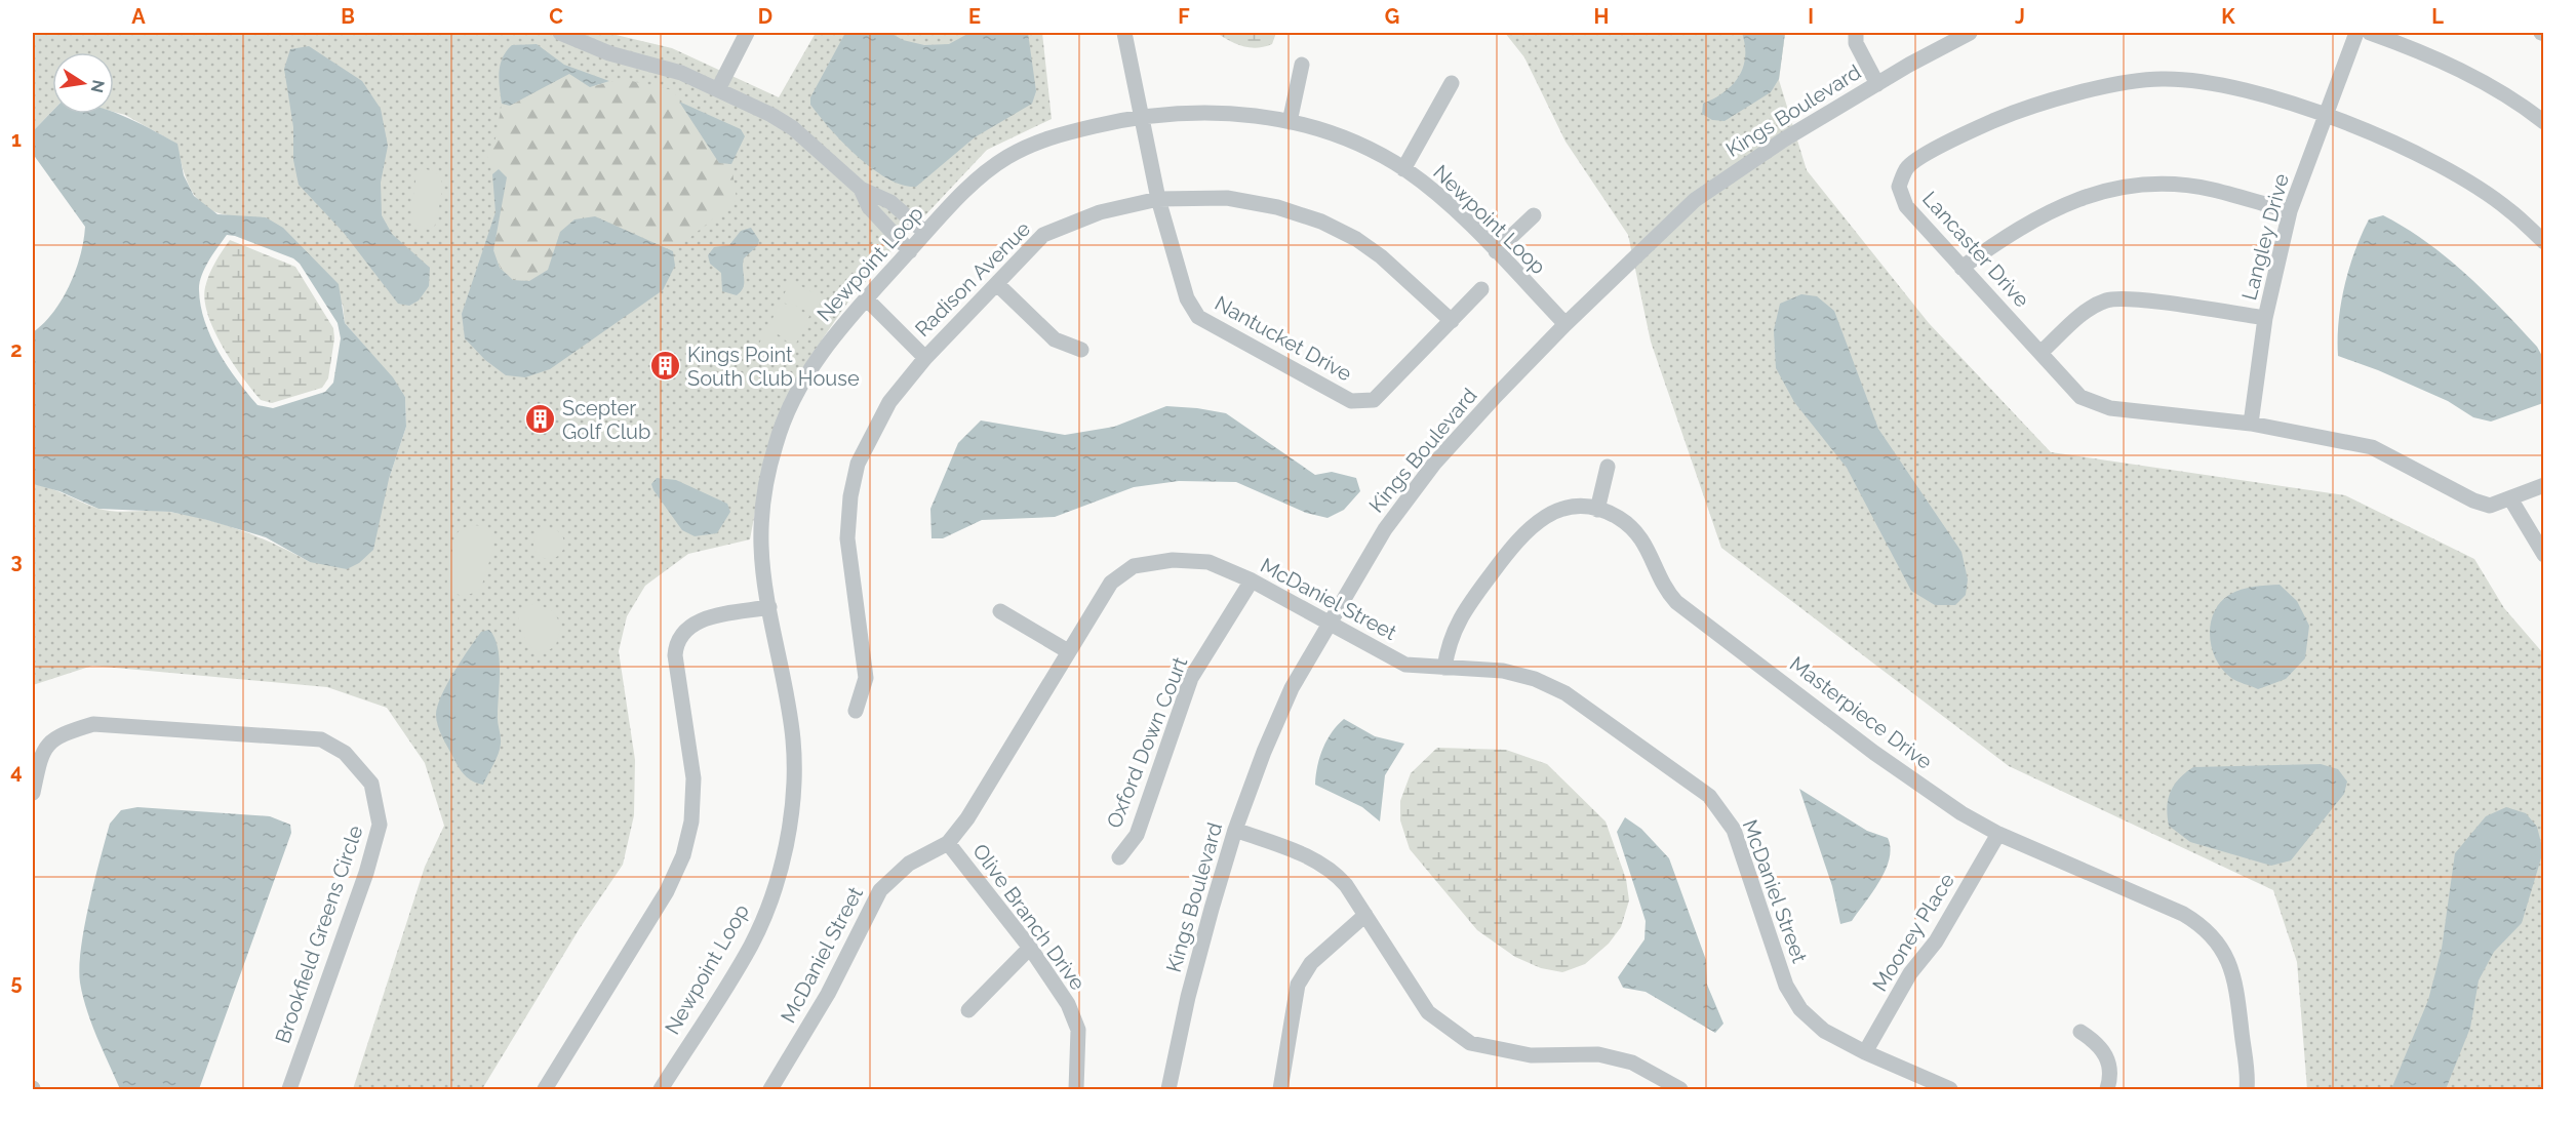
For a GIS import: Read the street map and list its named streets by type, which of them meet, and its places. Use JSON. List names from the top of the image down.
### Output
{
  "streets": {
    "street": [
      "Kings Boulevard",
      "Newpoint Loop",
      "Langley Drive",
      "Lancaster Drive",
      "Radison Avenue",
      "Nantucket Drive",
      "McDaniel Street",
      "Masterpiece Drive",
      "Oxford Down Court",
      "Olive Branch Drive",
      "Mooney Place",
      "Brookfield Greens Circle"
    ]
  },
  "crossings": [
    ["Kings Boulevard", "Newpoint Loop"],
    ["Kings Boulevard", "McDaniel Street"],
    ["Newpoint Loop", "Radison Avenue"],
    ["Newpoint Loop", "Nantucket Drive"],
    ["Langley Drive", "Lancaster Drive"],
    ["Radison Avenue", "Nantucket Drive"],
    ["McDaniel Street", "Masterpiece Drive"],
    ["McDaniel Street", "Oxford Down Court"],
    ["McDaniel Street", "Olive Branch Drive"],
    ["McDaniel Street", "Mooney Place"],
    ["Masterpiece Drive", "Mooney Place"]
  ],
  "places": {
    "building": ["Kings Point South Club House", "Scepter Golf Club"]
  },
  "north": "right",
  "grid": {
    "columns": [
      "A",
      "B",
      "C",
      "D",
      "E",
      "F",
      "G",
      "H",
      "I",
      "J",
      "K",
      "L"
    ],
    "rows": [
      "1",
      "2",
      "3",
      "4",
      "5"
    ]
  }
}
